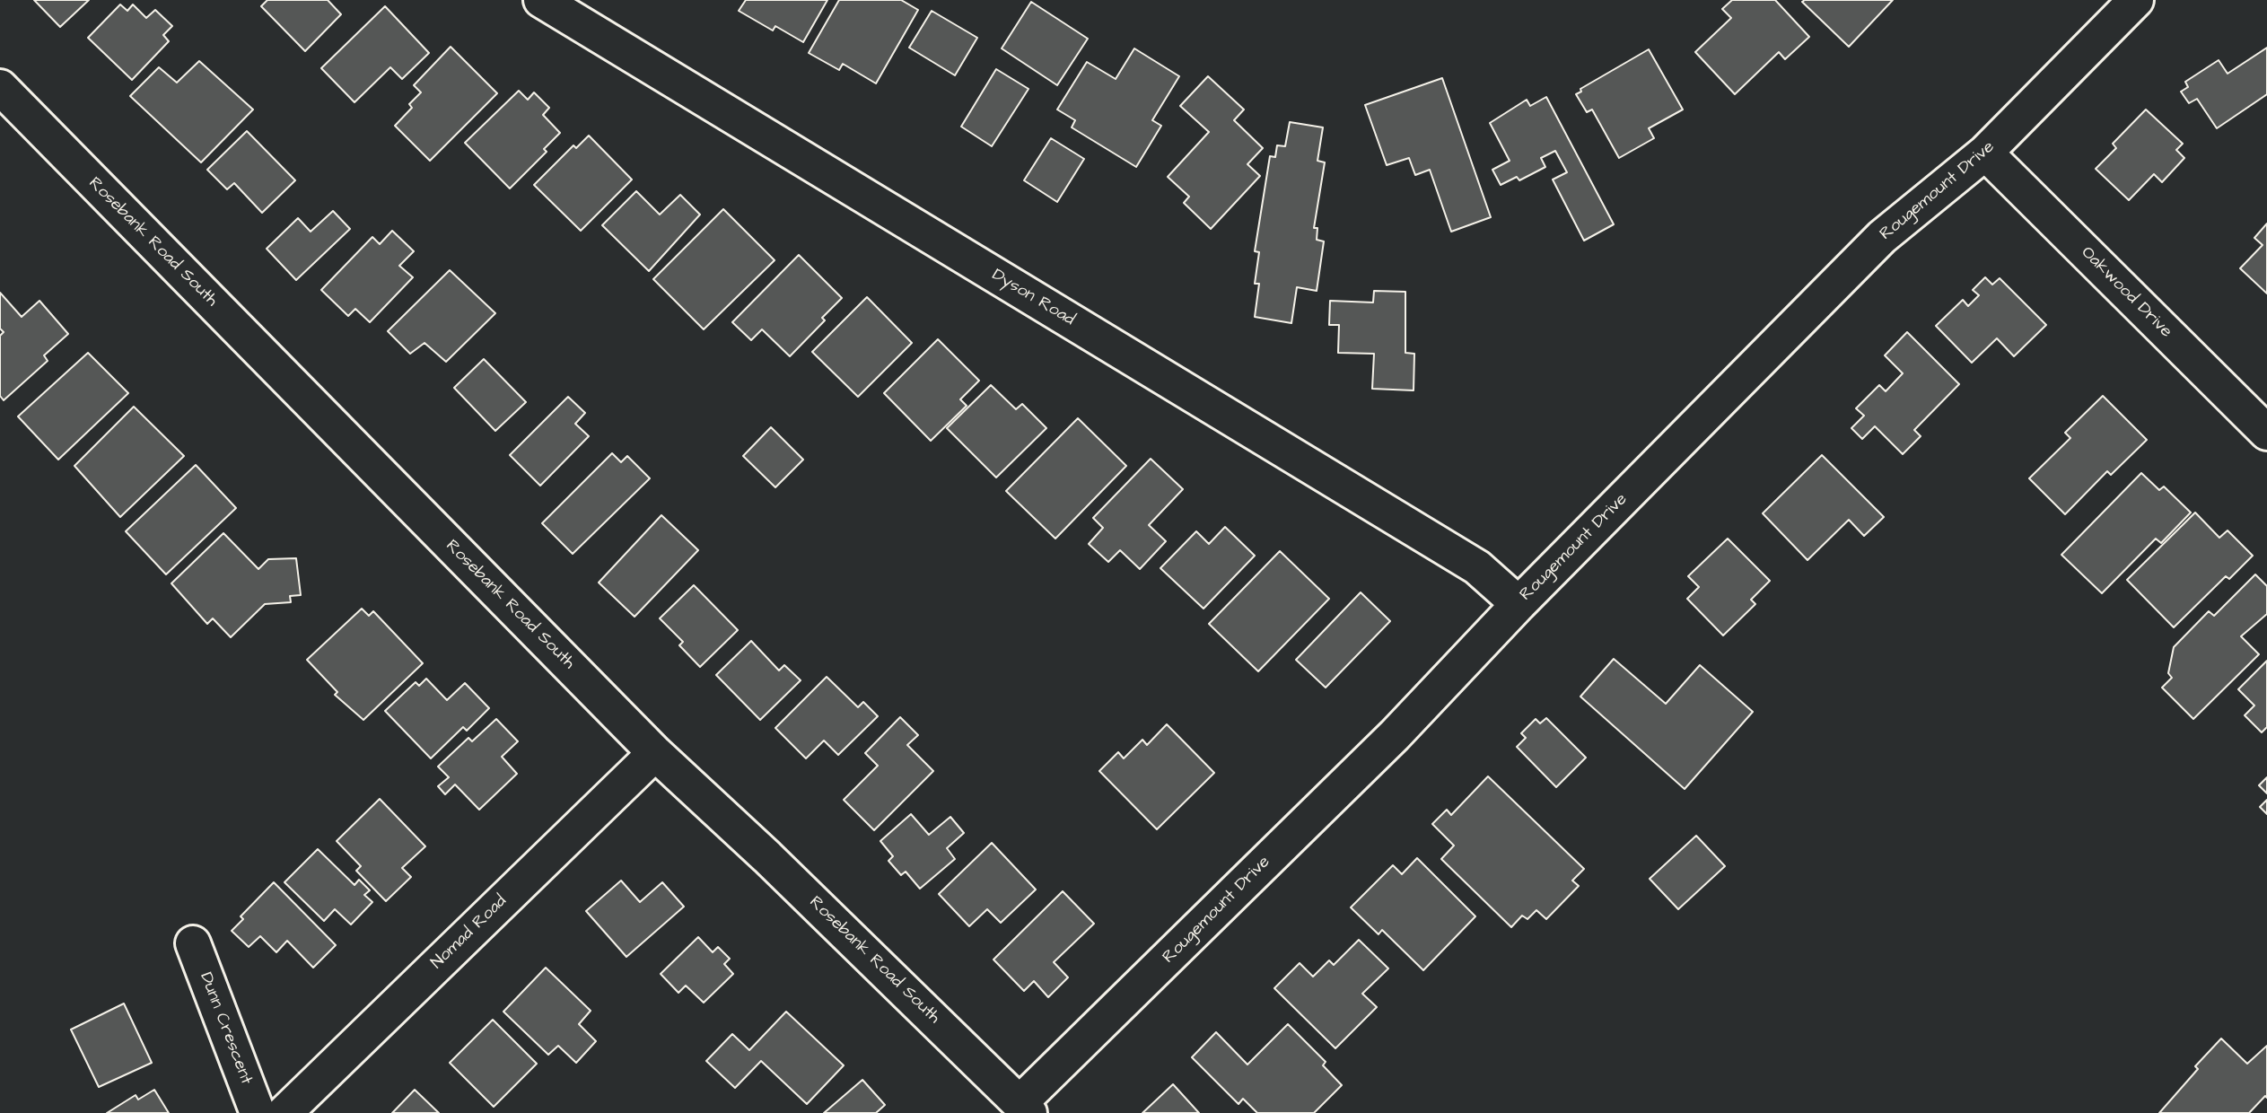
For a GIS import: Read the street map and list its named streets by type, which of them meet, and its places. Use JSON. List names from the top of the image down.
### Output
{
  "streets": {
    "street": [
      "Rougemount Drive",
      "Rosebank Road South",
      "Oakwood Drive",
      "Dyson Road",
      "Nomad Road",
      "Dunn Crescent"
    ]
  },
  "crossings": [
    ["Rougemount Drive", "Rosebank Road South"],
    ["Rougemount Drive", "Oakwood Drive"],
    ["Rougemount Drive", "Dyson Road"],
    ["Rosebank Road South", "Nomad Road"]
  ]
}
